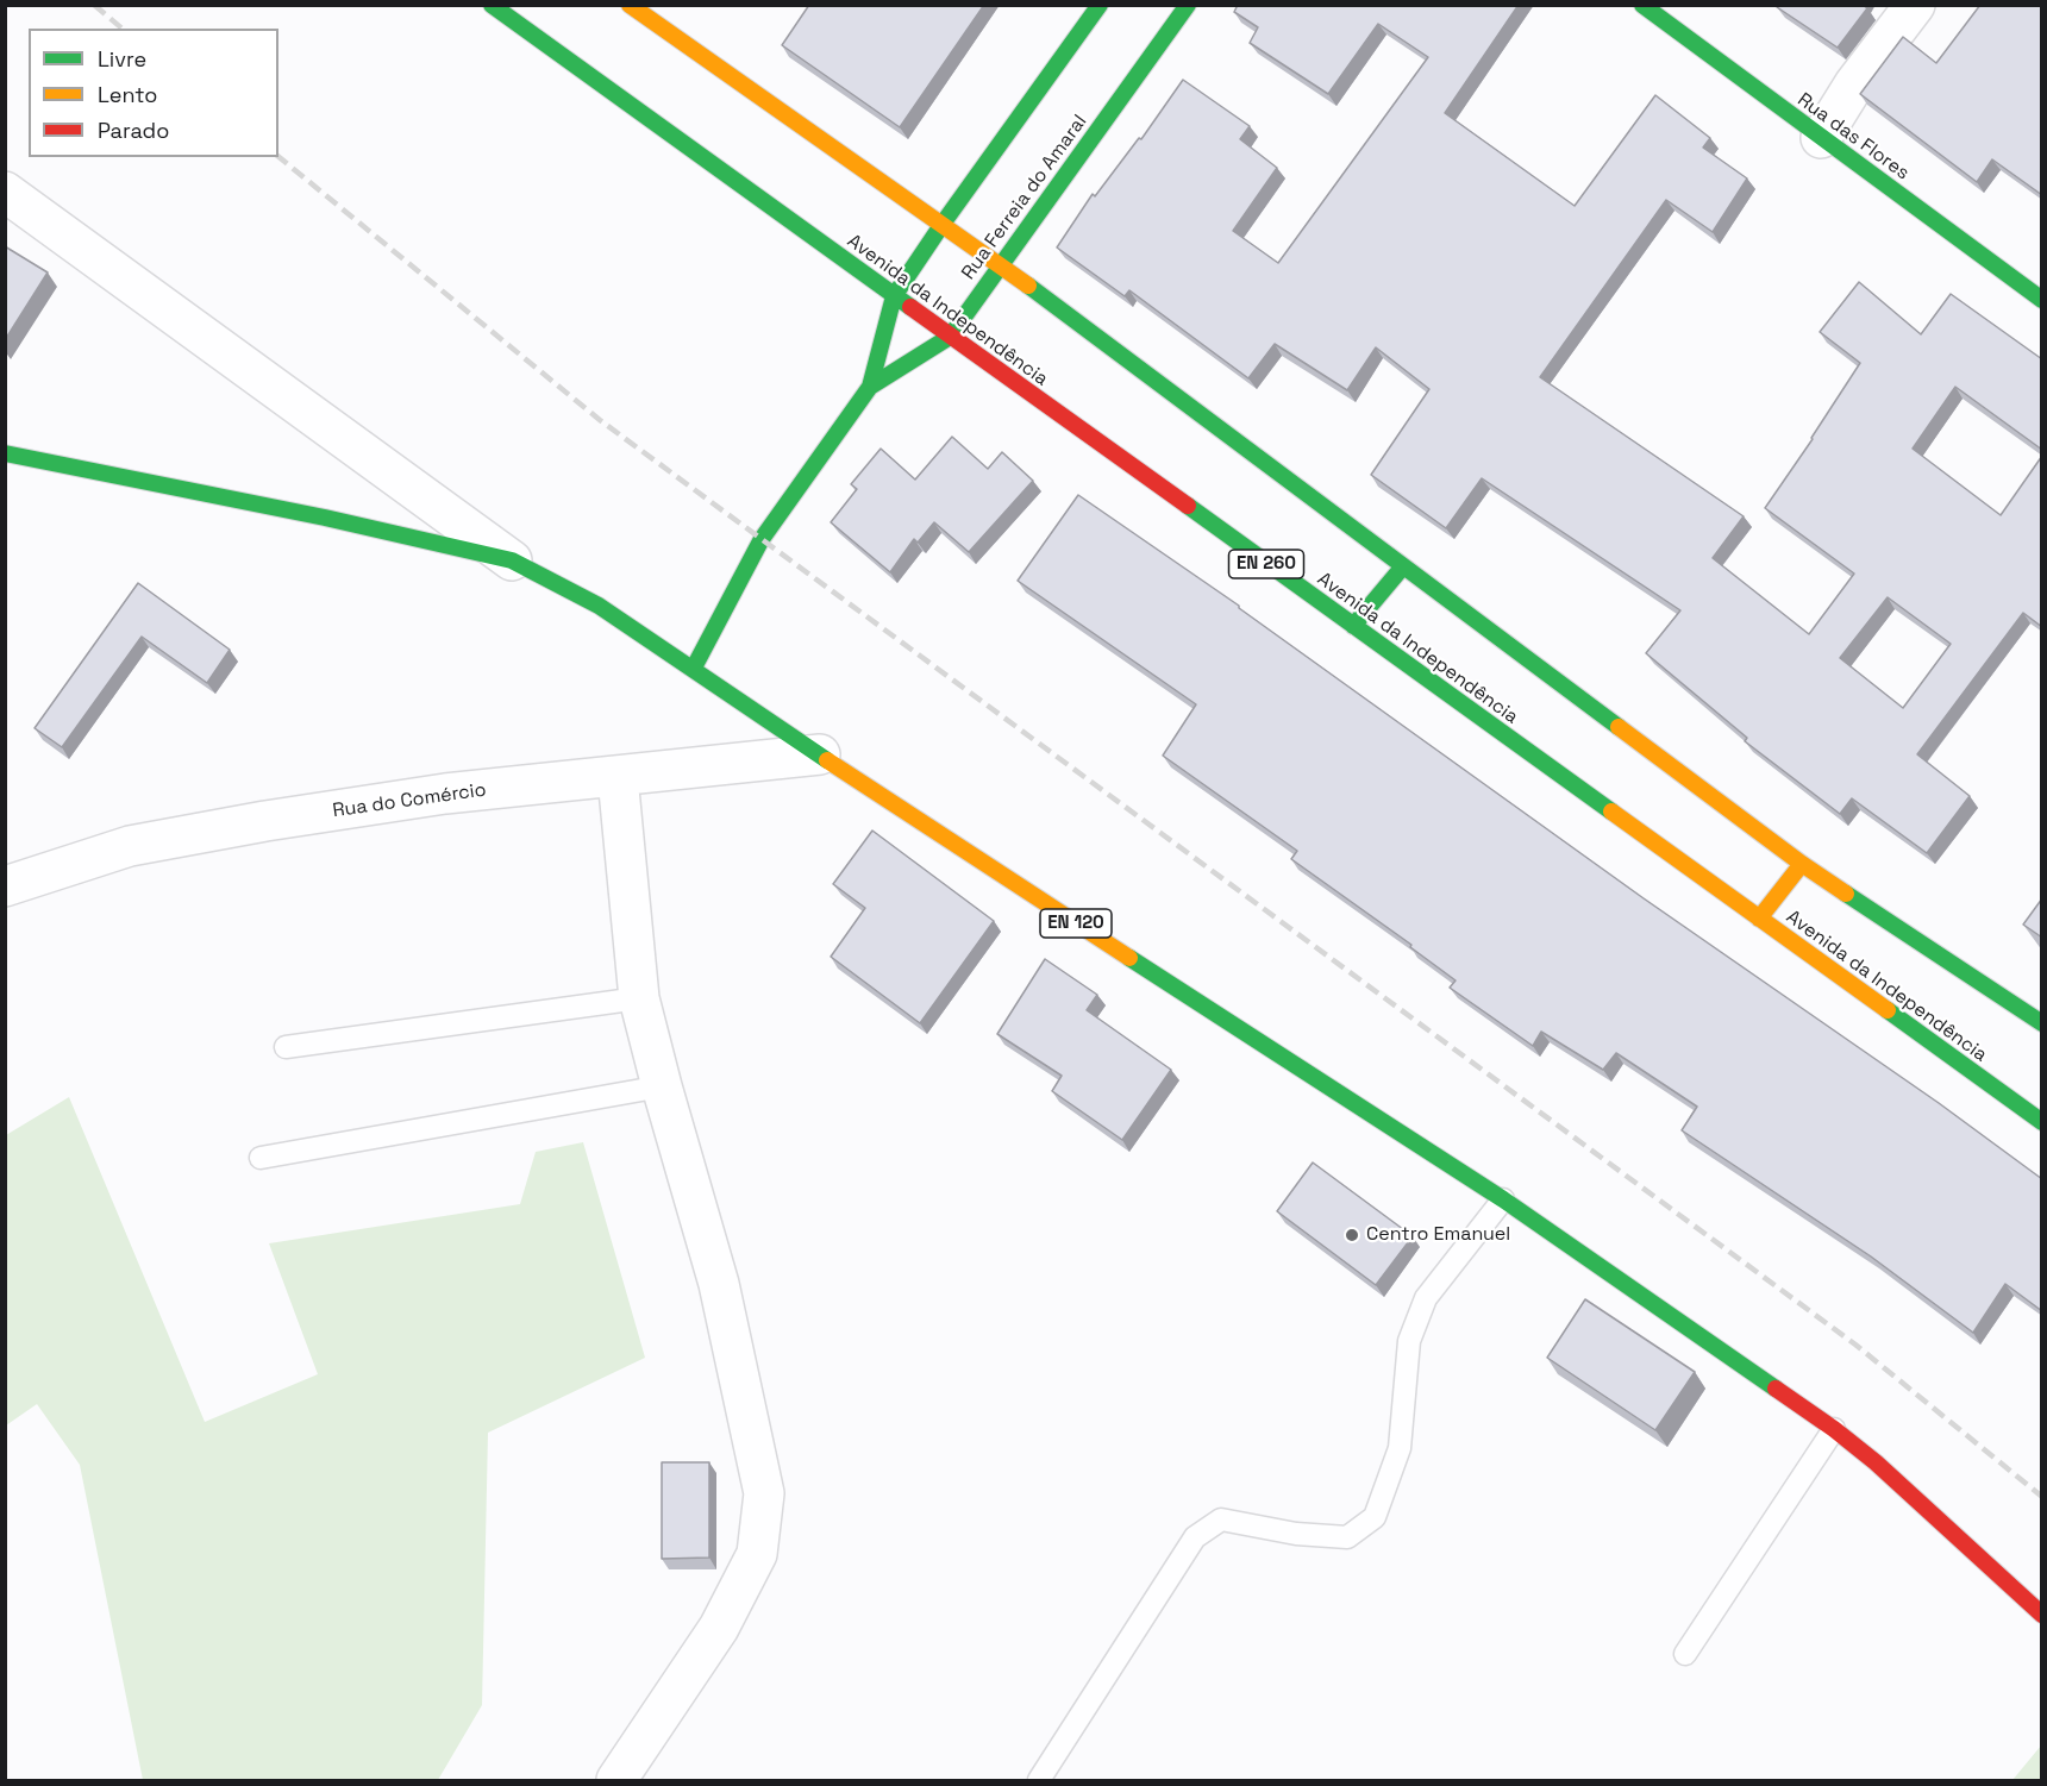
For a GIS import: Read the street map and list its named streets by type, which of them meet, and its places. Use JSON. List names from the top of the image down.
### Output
{
  "streets": {
    "main road": [
      "Rua das Flores",
      "Rua Ferreia do Amaral",
      "Avenida da Independência",
      "EN 260",
      "EN 120"
    ],
    "street": ["Rua do Comércio"]
  },
  "crossings": [
    ["Rua Ferreia do Amaral", "Avenida da Independência"],
    ["Rua Ferreia do Amaral", "EN 120"],
    ["Rua do Comércio", "EN 120"]
  ],
  "places": ["Centro Emanuel"],
  "legend": ["Livre", "Lento", "Parado"]
}
